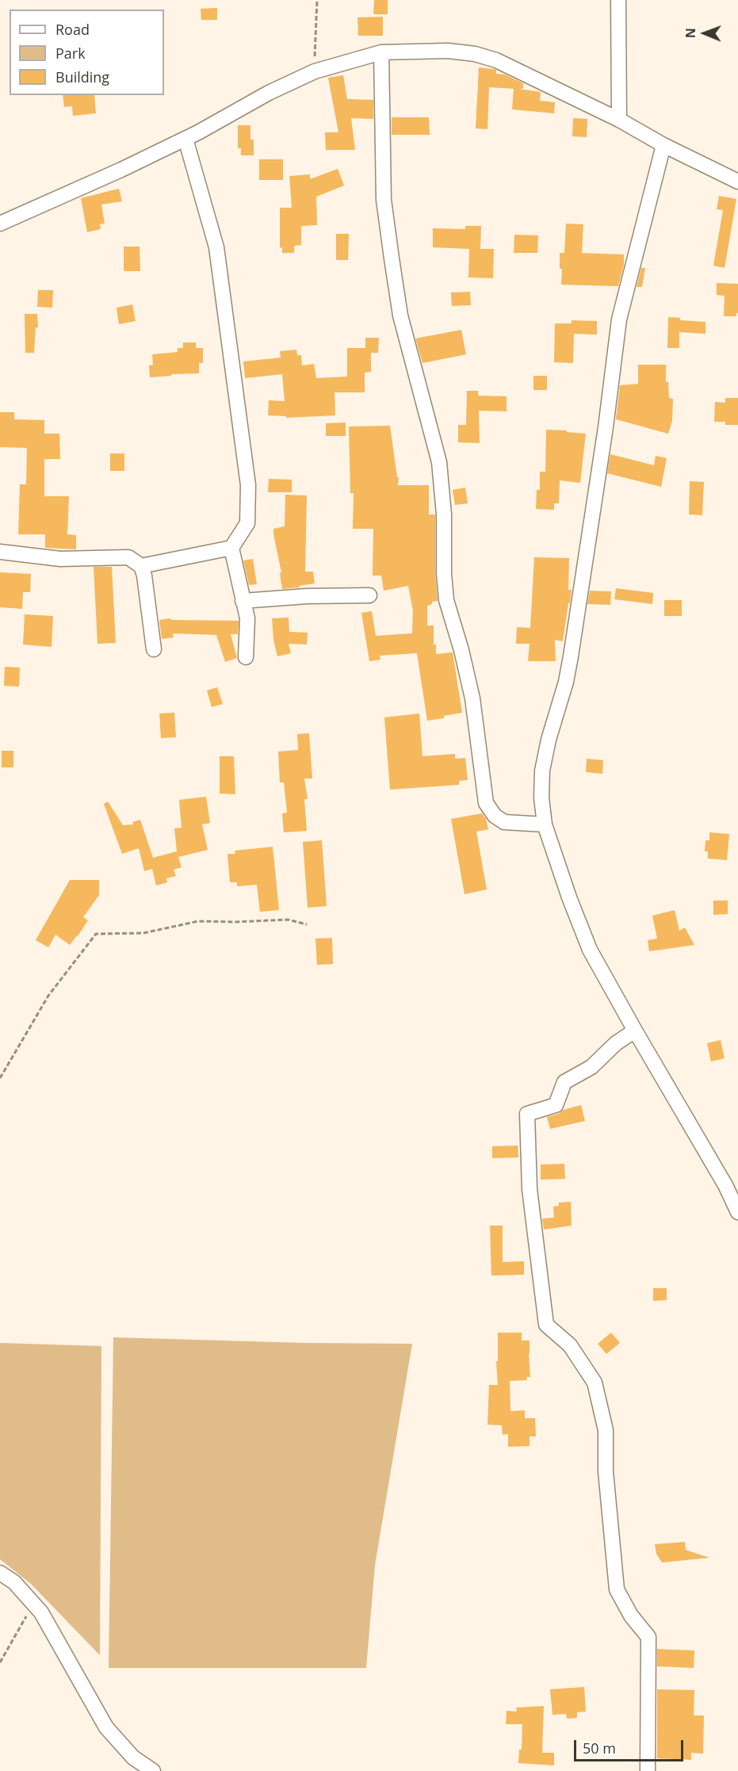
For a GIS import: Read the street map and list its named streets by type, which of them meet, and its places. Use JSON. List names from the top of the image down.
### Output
{
  "legend": ["Road", "Park", "Building"],
  "scale_bar": "50 m",
  "north": "left"
}
